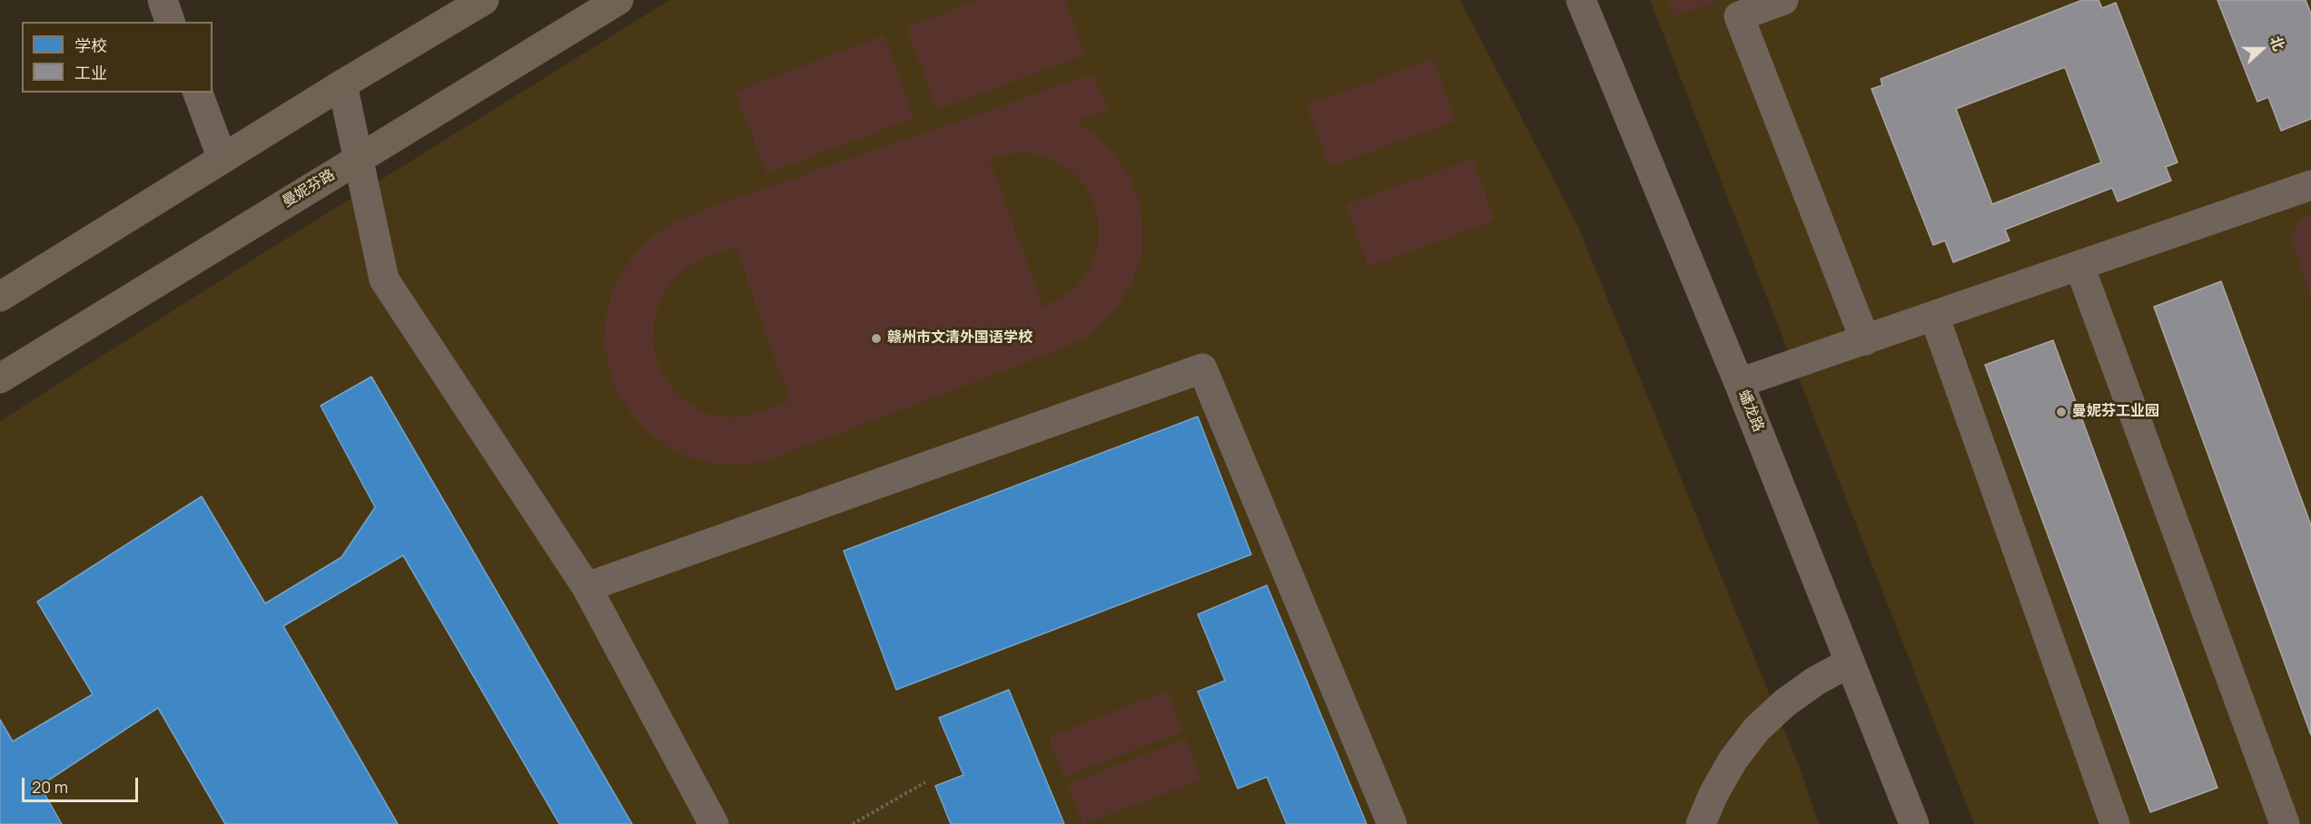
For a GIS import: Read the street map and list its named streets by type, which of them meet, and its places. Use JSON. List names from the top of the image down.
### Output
{
  "streets": {
    "main road": ["曼妮芬路"],
    "street": ["蟠龙路"]
  },
  "places": ["赣州市文清外国语学校", "曼妮芬工业园"],
  "legend": ["学校", "工业"],
  "scale_bar": "20 m",
  "north": "right"
}
